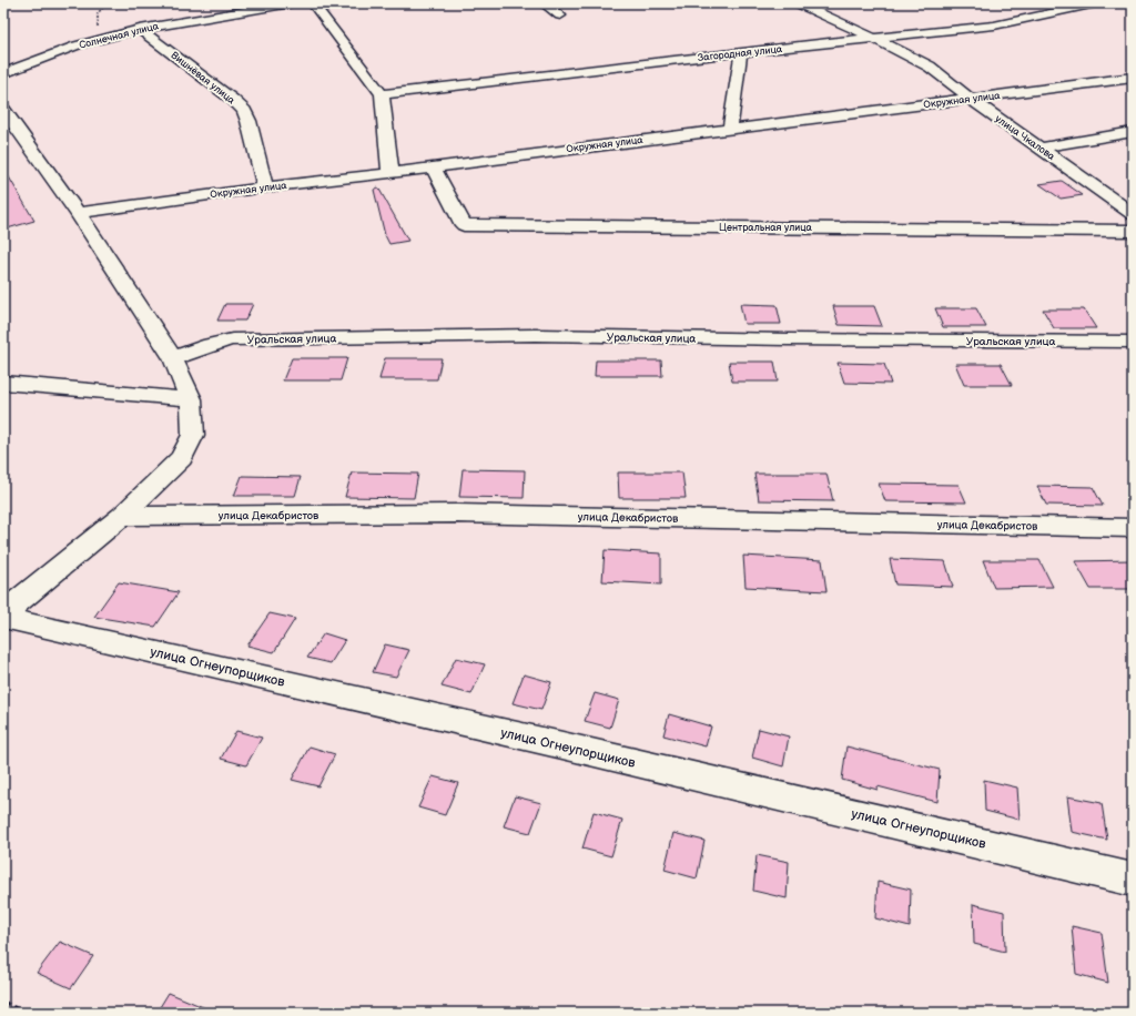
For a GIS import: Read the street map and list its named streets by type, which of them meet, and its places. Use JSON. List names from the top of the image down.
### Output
{
  "streets": {
    "street": [
      "Солнечная улица",
      "Загородная улица",
      "Вишнёвая улица",
      "Окружная улица",
      "улица Чкалова",
      "Центральная улица",
      "Уральская улица",
      "улица Декабристов",
      "улица Огнеупорщиков"
    ]
  },
  "crossings": [
    ["Солнечная улица", "Вишнёвая улица"],
    ["Загородная улица", "улица Чкалова"],
    ["Вишнёвая улица", "Окружная улица"],
    ["Окружная улица", "улица Чкалова"],
    ["Окружная улица", "Центральная улица"]
  ]
}
